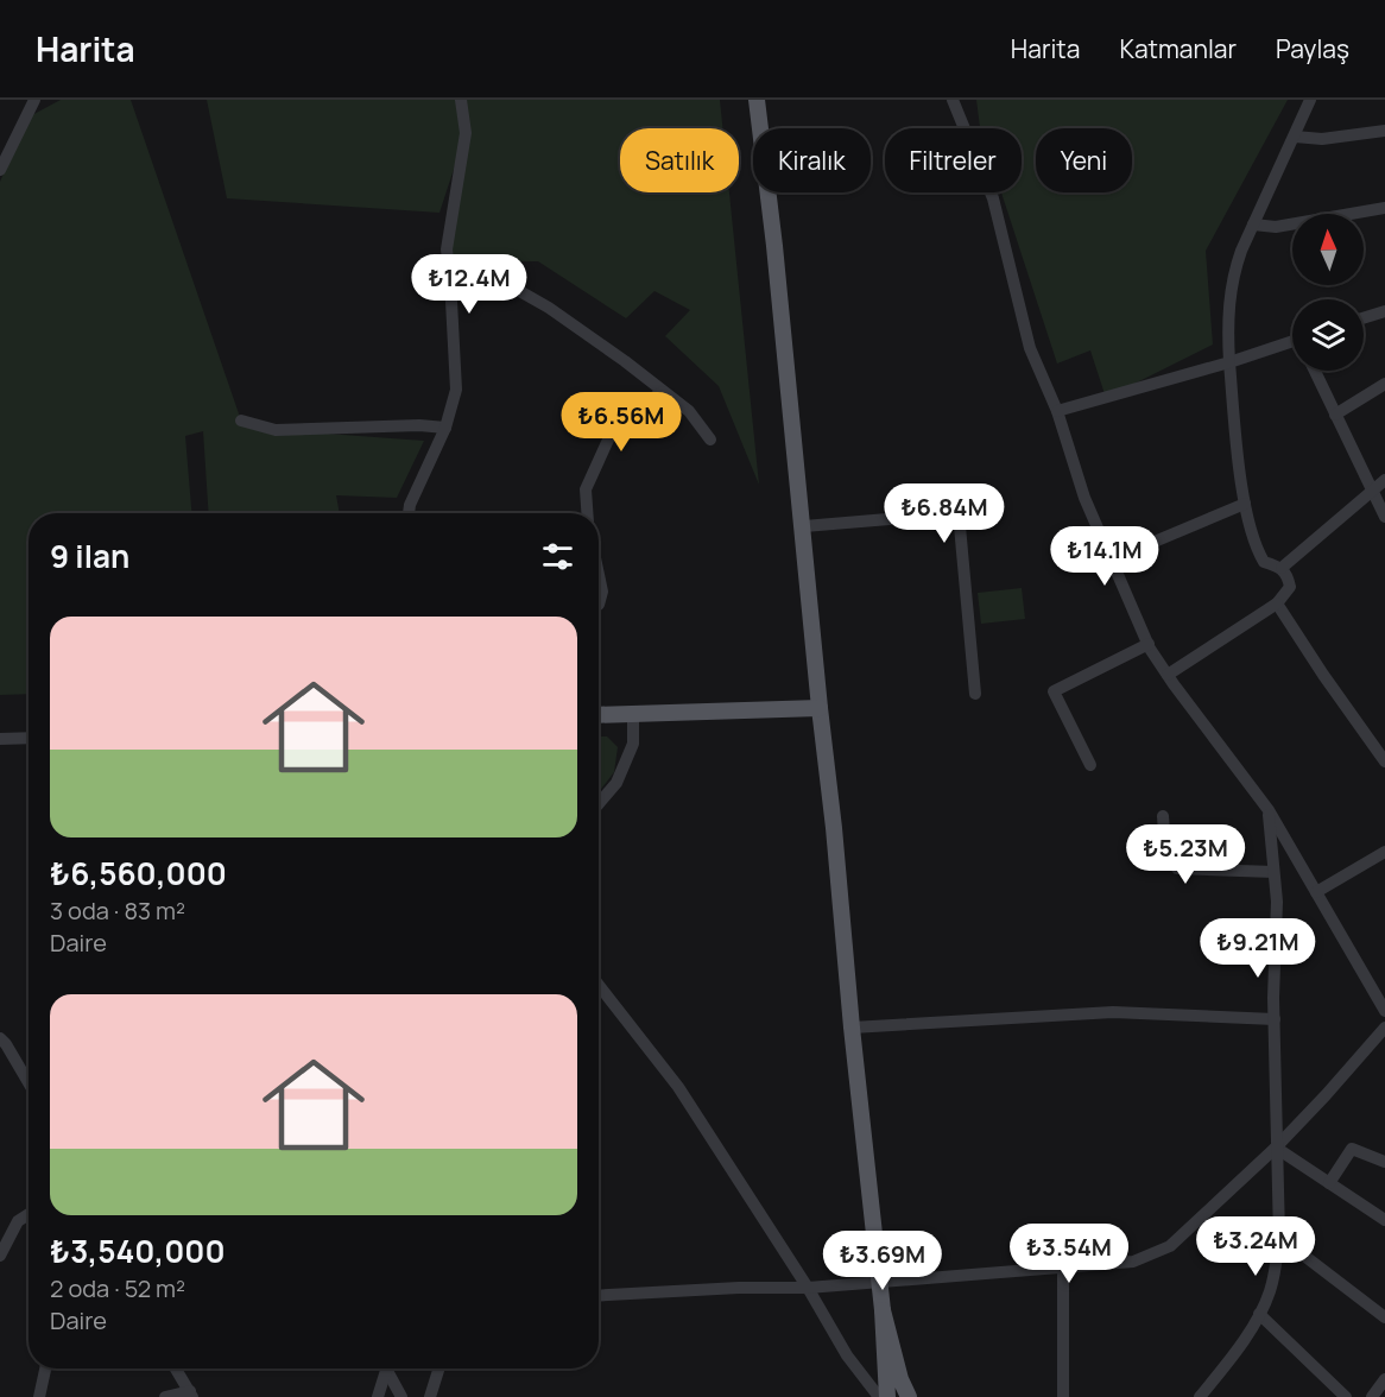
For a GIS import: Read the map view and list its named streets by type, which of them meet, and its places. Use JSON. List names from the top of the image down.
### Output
{
  "north": "top",
  "page": {
    "header": "Harita",
    "nav": ["Harita", "Katmanlar", "Paylaş"],
    "chip": [
      "Satılık",
      "Kiralık",
      "Filtreler",
      "Yeni"
    ],
    "price": [
      "₺12.4M",
      "₺6.56M",
      "₺6.84M",
      "₺14.1M",
      "₺5.23M",
      "₺9.21M",
      "₺3.24M",
      "₺3.54M",
      "₺3.69M"
    ],
    "heading": "9 ilan",
    "list": [
      {
        "name": "₺6,560,000",
        "note": "3 oda · 83 m² · Daire"
      },
      {
        "name": "₺3,540,000",
        "note": "2 oda · 52 m² · Daire"
      }
    ]
  }
}
